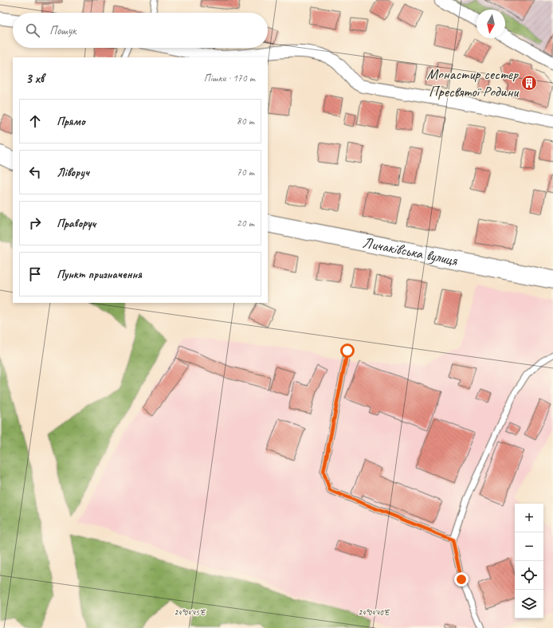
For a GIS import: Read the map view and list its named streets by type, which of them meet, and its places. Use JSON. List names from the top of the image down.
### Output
{
  "streets": {
    "main road": ["Личаківська вулиця"]
  },
  "places": {
    "building": ["Монастир сестер Пресвятої Родини"]
  },
  "north": "bottom",
  "page": {
    "search": "Пошук",
    "heading": ["3 хв", "Пішки · 170 m"],
    "list": [
      ["Прямо", "80 m"],
      ["Ліворуч", "70 m"],
      ["Праворуч", "20 m"],
      "Пункт призначення"
    ],
    "map_buttons": ["+", "−"]
  },
  "coordinates": ["24°04'45\"E", "24°04'40\"E"]
}
